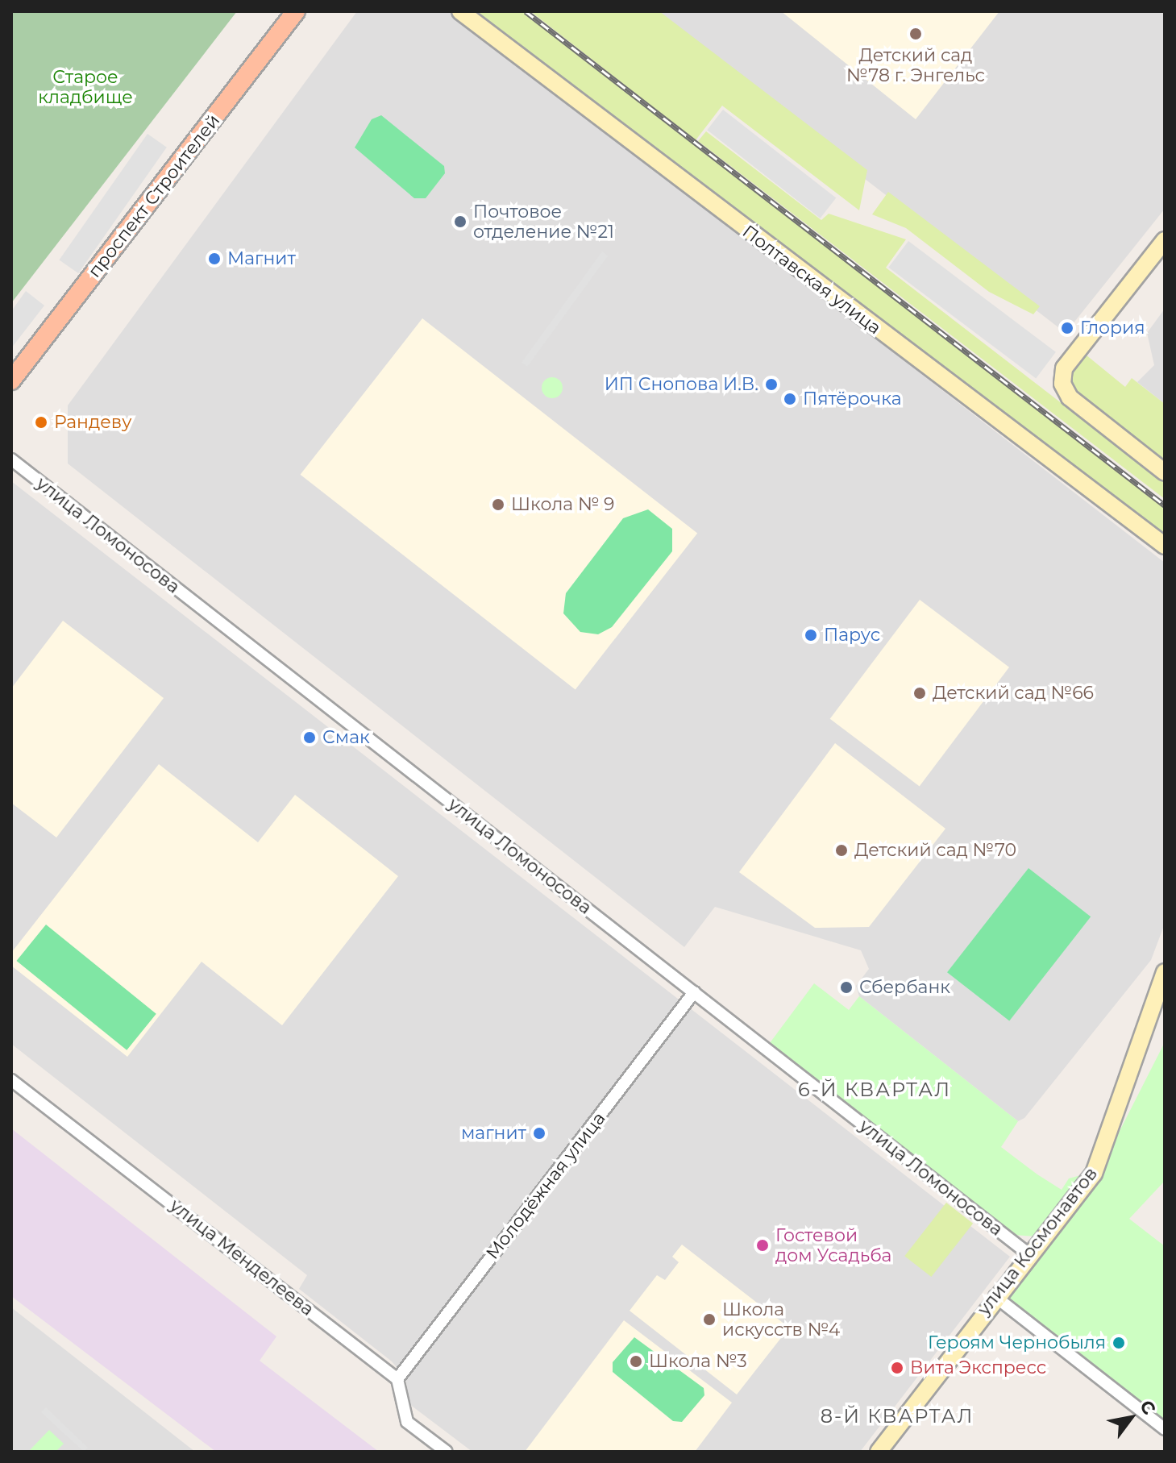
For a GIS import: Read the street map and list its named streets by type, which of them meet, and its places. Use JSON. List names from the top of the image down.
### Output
{
  "streets": {
    "main road": ["проспект Строителей"],
    "street": [
      "Полтавская улица",
      "улица Ломоносова",
      "Молодёжная улица",
      "улица Космонавтов",
      "улица Менделеева"
    ]
  },
  "crossings": [
    ["улица Ломоносова", "Молодёжная улица"],
    ["улица Ломоносова", "улица Космонавтов"],
    ["Молодёжная улица", "улица Менделеева"]
  ],
  "districts": ["6-Й КВАРТАЛ", "8-Й КВАРТАЛ"],
  "parks": ["Старое кладбище"],
  "places": [
    "Детский сад №78 г. Энгельс",
    "Почтовое отделение №21",
    "Магнит",
    "Глория",
    "ИП Снопова И.В.",
    "Пятёрочка",
    "Рандеву",
    "Школа № 9",
    "Парус",
    "Детский сад №66",
    "Смак",
    "Детский сад №70",
    "Сбербанк",
    "магнит",
    "Гостевой дом Усадьба",
    "Школа искусств №4",
    "Героям Чернобыля",
    "Школа №3",
    "Вита Экспресс"
  ],
  "north": "top right"
}
